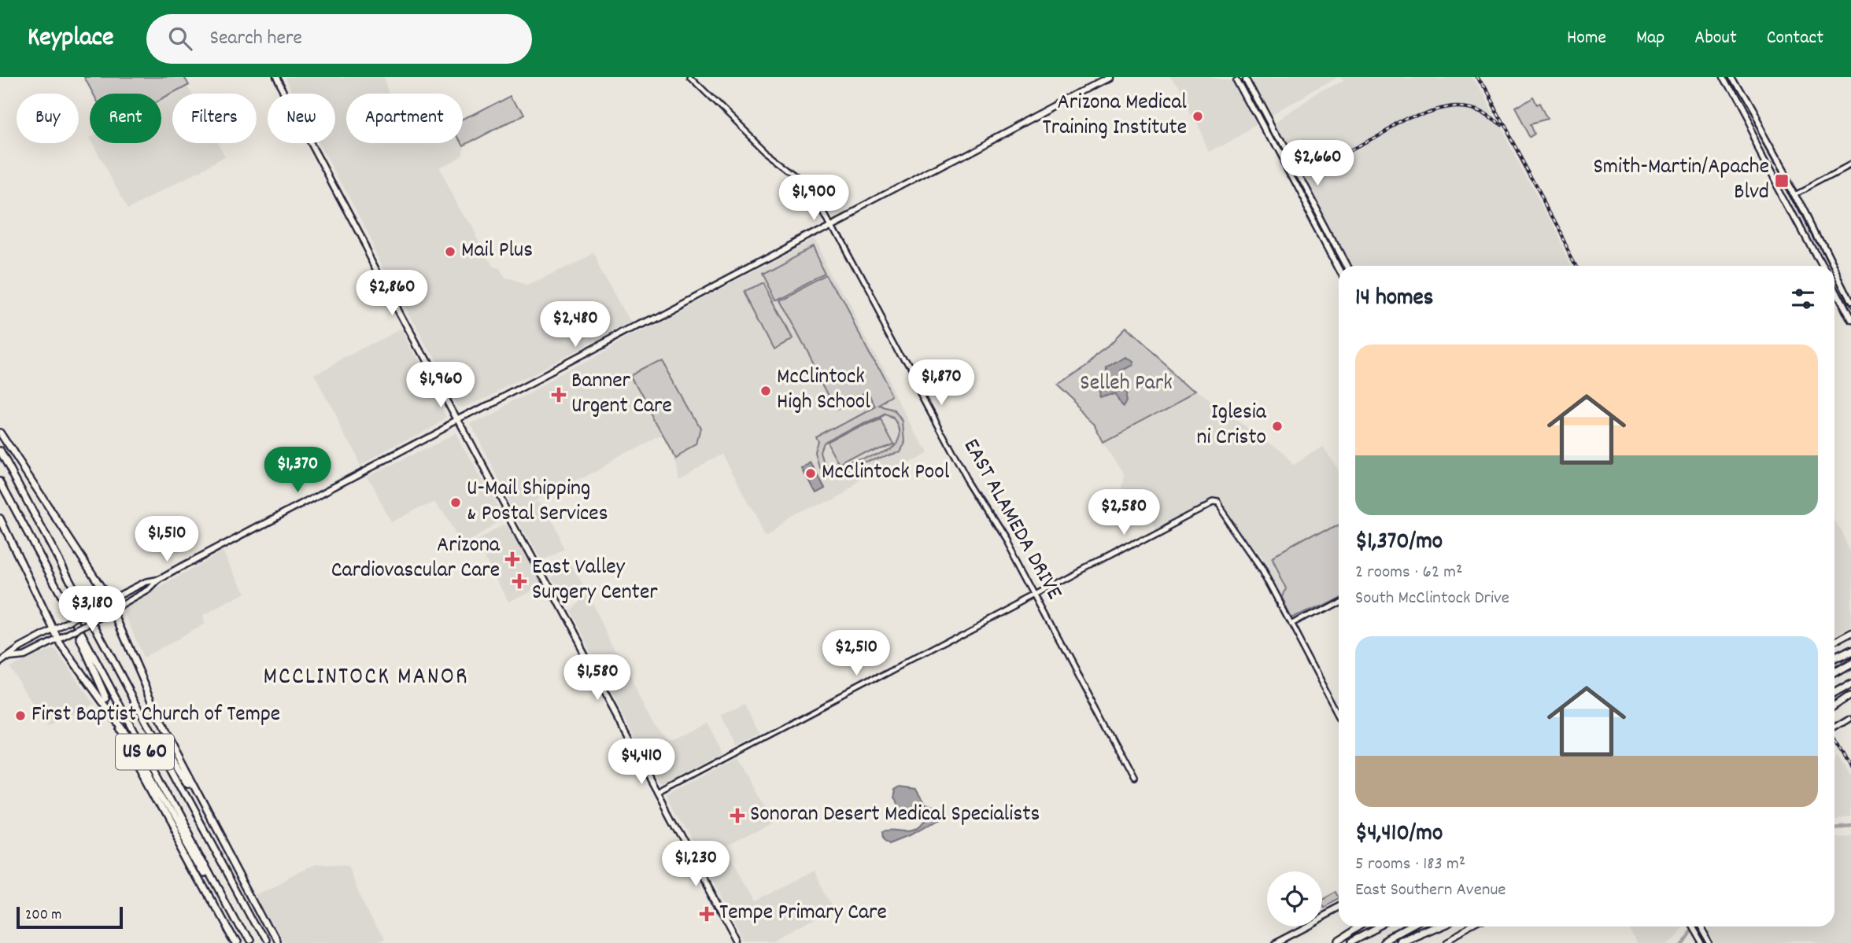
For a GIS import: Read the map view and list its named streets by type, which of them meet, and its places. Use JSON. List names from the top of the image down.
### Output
{
  "streets": {
    "highway": ["US 60"],
    "street": ["EAST ALAMEDA DRIVE"]
  },
  "districts": ["MCCLINTOCK MANOR"],
  "parks": ["Selleh Park"],
  "places": {
    "other": [
      "Arizona Medical Training Institute",
      "Mail Plus",
      "McClintock High School",
      "Iglesia ni Cristo",
      "McClintock Pool",
      "U-Mail Shipping & Postal Services",
      "First Baptist Church of Tempe"
    ],
    "transit": ["Smith-Martin/Apache Blvd"],
    "health": [
      "Banner Urgent Care",
      "Arizona Cardiovascular Care",
      "East Valley Surgery Center",
      "Sonoran Desert Medical Specialists",
      "Tempe Primary Care"
    ]
  },
  "scale_bar": "200 m",
  "page": {
    "header": "Keyplace",
    "search": "Search here",
    "nav": [
      "Home",
      "Map",
      "About",
      "Contact"
    ],
    "chip": [
      "Buy",
      "Rent",
      "Filters",
      "New",
      "Apartment"
    ],
    "price": [
      "$2,660",
      "$1,900",
      "$2,860",
      "$2,480",
      "$1,870",
      "$1,960",
      "$1,370",
      "$2,580",
      "$1,510",
      "$3,180",
      "$2,510",
      "$1,580",
      "$4,410",
      "$1,230"
    ],
    "heading": "14 homes",
    "list": [
      {
        "name": "$1,370/mo",
        "note": "2 rooms · 62 m² · South McClintock Drive"
      },
      {
        "name": "$4,410/mo",
        "note": "5 rooms · 183 m² · East Southern Avenue"
      }
    ],
    "scale": "200 m"
  }
}
